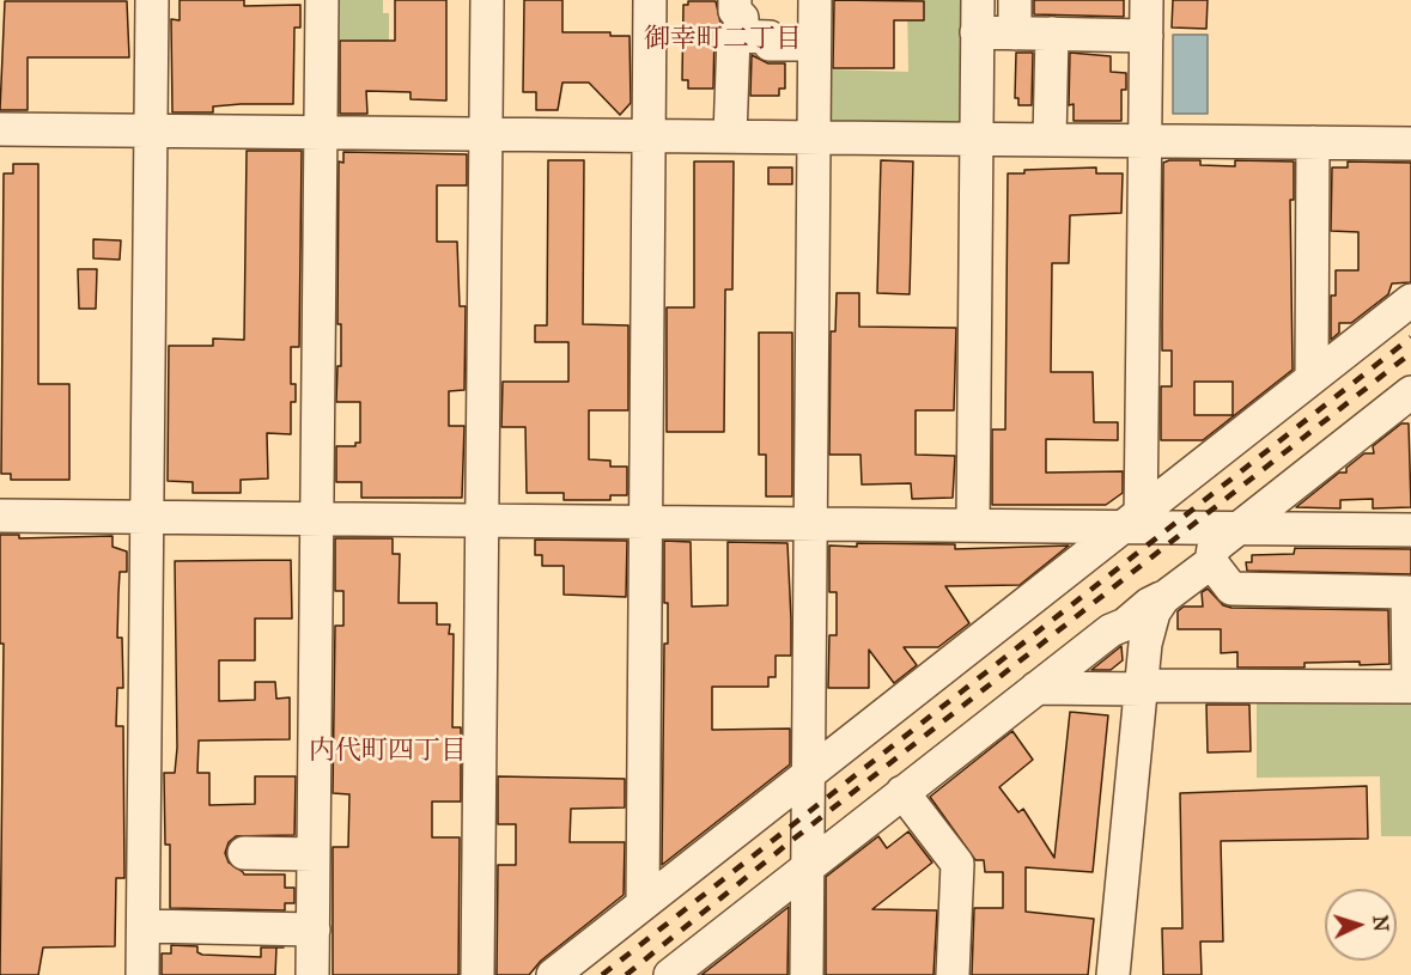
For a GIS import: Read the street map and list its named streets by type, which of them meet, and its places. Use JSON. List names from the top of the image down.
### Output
{
  "districts": ["御幸町二丁目", "内代町四丁目"],
  "north": "right"
}
